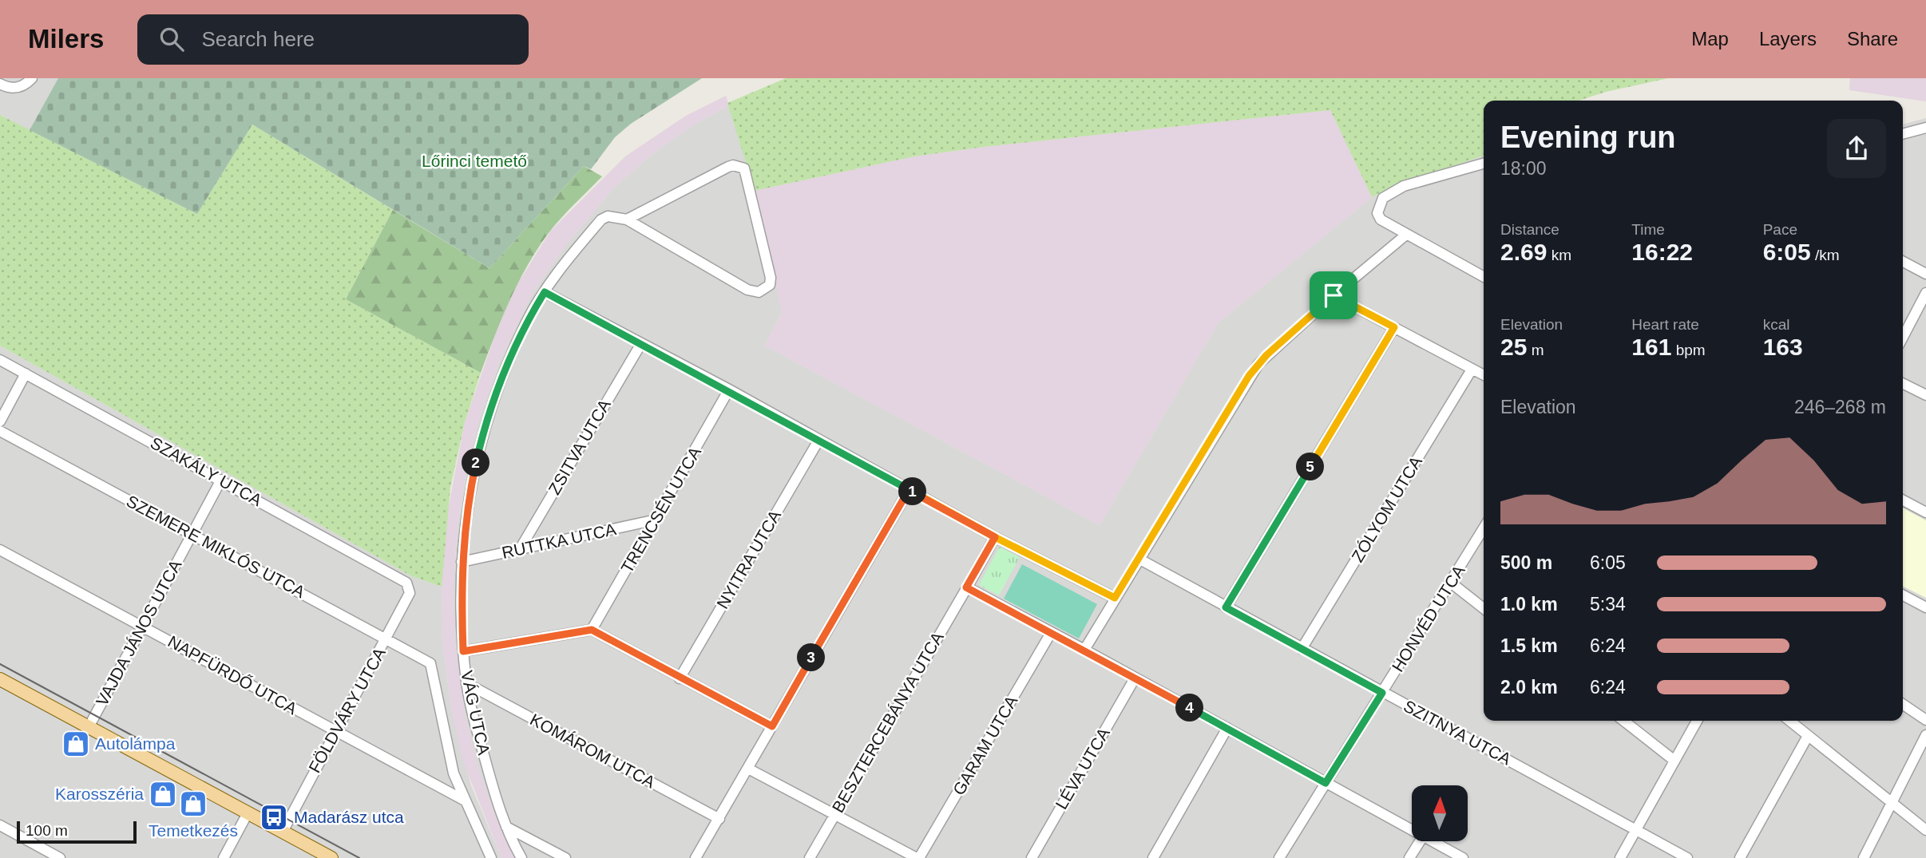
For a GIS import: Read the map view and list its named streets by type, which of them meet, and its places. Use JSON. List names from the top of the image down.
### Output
{
  "streets": {
    "street": [
      "ZSITVA UTCA",
      "SZAKÁLY UTCA",
      "ZÓLYOM UTCA",
      "TRENCSÉN UTCA",
      "RUTTKA UTCA",
      "SZEMERE MIKLÓS UTCA",
      "NYITRA UTCA",
      "HONVÉD UTCA",
      "VAJDA JÁNOS UTCA",
      "NAPFÜRDŐ UTCA",
      "FÖLDVÁRY UTCA",
      "VÁG UTCA",
      "BESZTERCEBÁNYA UTCA",
      "SZITNYA UTCA",
      "GARAM UTCA",
      "KOMÁROM UTCA",
      "LÉVA UTCA"
    ]
  },
  "crossings": [
    ["ZSITVA UTCA", "RUTTKA UTCA"],
    ["SZAKÁLY UTCA", "VAJDA JÁNOS UTCA"],
    ["SZAKÁLY UTCA", "FÖLDVÁRY UTCA"],
    ["ZÓLYOM UTCA", "SZITNYA UTCA"],
    ["TRENCSÉN UTCA", "RUTTKA UTCA"],
    ["RUTTKA UTCA", "VÁG UTCA"],
    ["SZEMERE MIKLÓS UTCA", "VAJDA JÁNOS UTCA"],
    ["SZEMERE MIKLÓS UTCA", "FÖLDVÁRY UTCA"],
    ["SZEMERE MIKLÓS UTCA", "VÁG UTCA"],
    ["HONVÉD UTCA", "SZITNYA UTCA"],
    ["VAJDA JÁNOS UTCA", "NAPFÜRDŐ UTCA"],
    ["NAPFÜRDŐ UTCA", "FÖLDVÁRY UTCA"],
    ["NAPFÜRDŐ UTCA", "VÁG UTCA"],
    ["VÁG UTCA", "KOMÁROM UTCA"]
  ],
  "parks": ["Lőrinci temető"],
  "places": {
    "shop": ["Autolámpa", "Karosszéria", "Temetkezés"],
    "bus stop": ["Madarász utca"]
  },
  "scale_bar": "100 m",
  "north": "top",
  "page": {
    "header": "Milers",
    "search": "Search here",
    "nav": ["Map", "Layers", "Share"],
    "heading": ["Evening run", "18:00"],
    "stats": [
      ["Distance", "2.69 km"],
      ["Time", "16:22"],
      ["Pace", "6:05 /km"],
      ["Elevation", "25 m"],
      ["Heart rate", "161 bpm"],
      ["kcal", "163"]
    ],
    "chart": ["Elevation", "246–268 m"],
    "pins": [
      "2",
      "5",
      "1",
      "3",
      "4"
    ],
    "list": [
      {
        "name": "500 m",
        "note": "6:05"
      },
      {
        "name": "1.0 km",
        "note": "5:34"
      },
      {
        "name": "1.5 km",
        "note": "6:24"
      },
      {
        "name": "2.0 km",
        "note": "6:24"
      }
    ],
    "scale": "100 m"
  }
}
